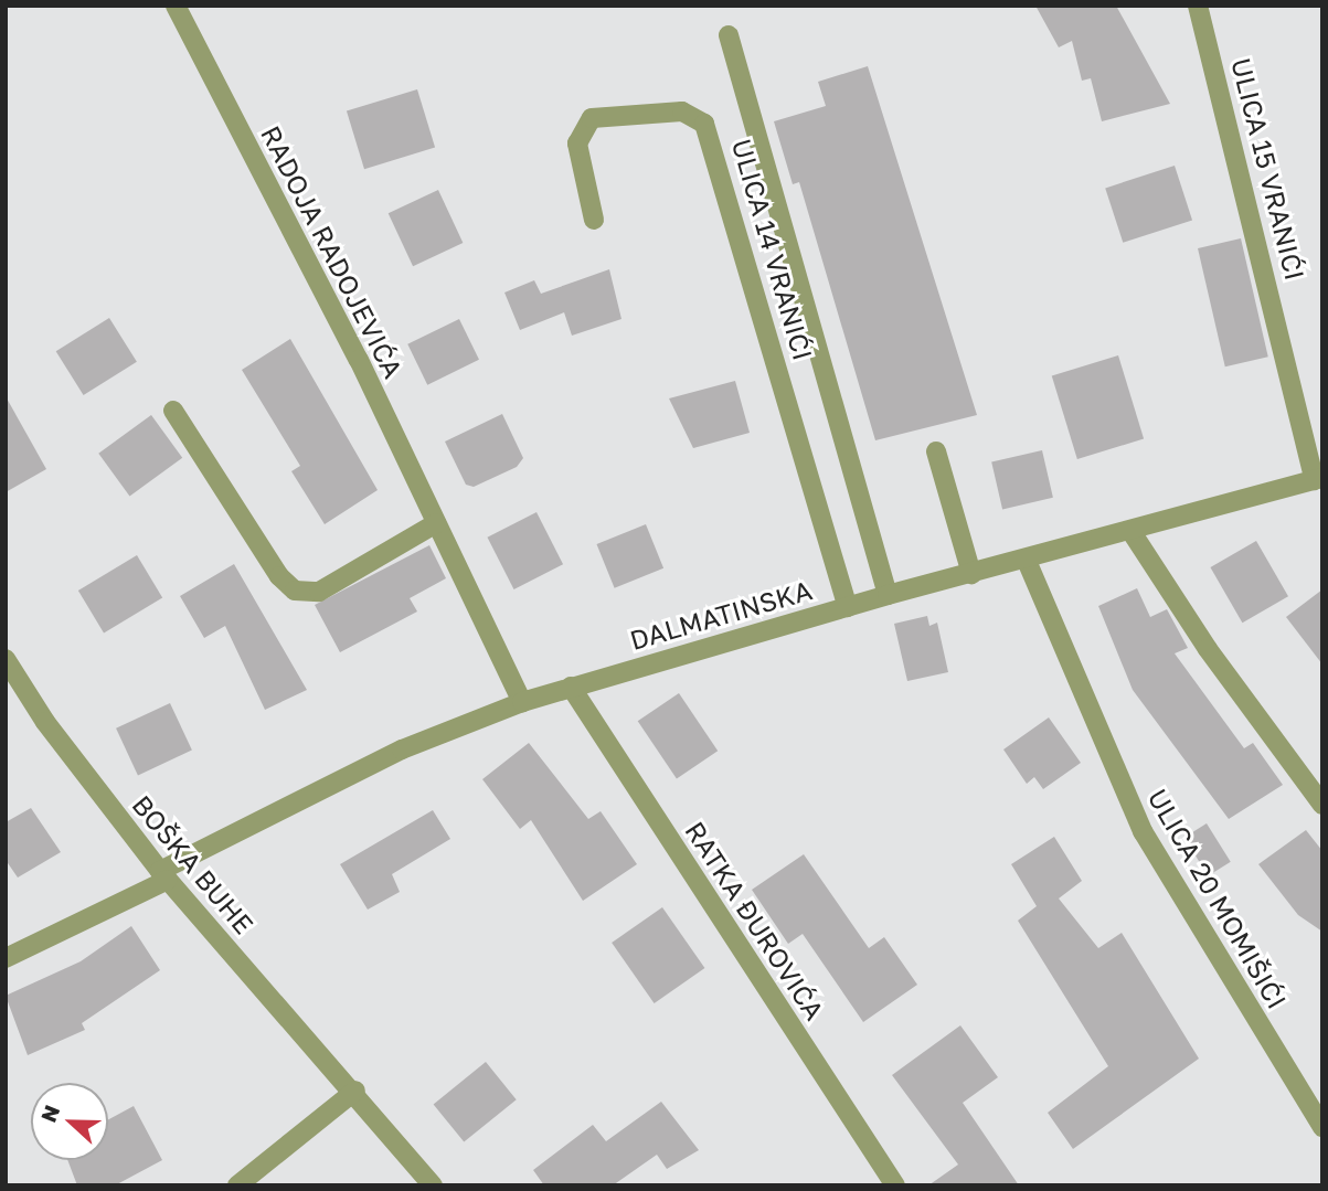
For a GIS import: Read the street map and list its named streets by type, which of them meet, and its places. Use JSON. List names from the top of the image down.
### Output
{
  "streets": {
    "street": [
      "ULICA 15 VRANIĆI",
      "ULICA 14 VRANIĆI",
      "RADOJA RADOJEVIĆA",
      "DALMATINSKA",
      "BOŠKA BUHE",
      "ULICA 20 MOMIŠIĆI",
      "RATKA ĐUROVIĆA"
    ]
  },
  "crossings": [
    ["ULICA 15 VRANIĆI", "DALMATINSKA"],
    ["ULICA 14 VRANIĆI", "DALMATINSKA"],
    ["RADOJA RADOJEVIĆA", "DALMATINSKA"],
    ["DALMATINSKA", "BOŠKA BUHE"],
    ["DALMATINSKA", "ULICA 20 MOMIŠIĆI"],
    ["DALMATINSKA", "RATKA ĐUROVIĆA"]
  ],
  "north": "left"
}
